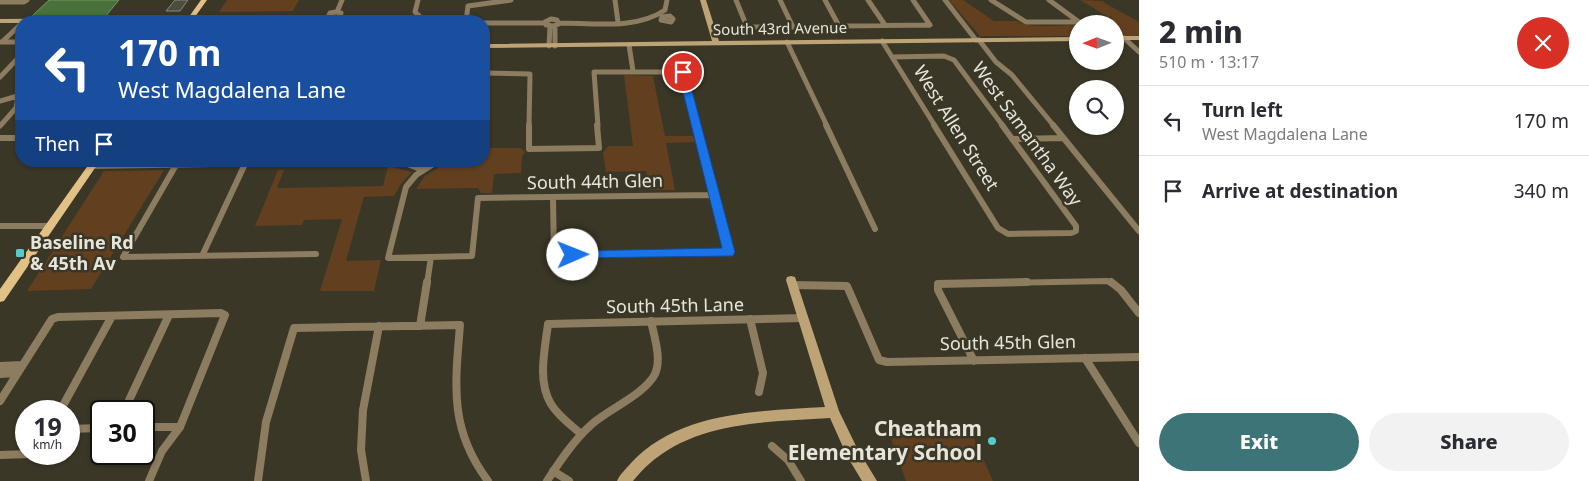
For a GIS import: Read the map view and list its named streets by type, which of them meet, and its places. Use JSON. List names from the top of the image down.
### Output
{
  "streets": {
    "street": [
      "South 43rd Avenue",
      "West Allen Street",
      "West Samantha Way",
      "South 44th Glen",
      "South 45th Lane",
      "South 45th Glen"
    ]
  },
  "crossings": [
    ["South 43rd Avenue", "West Allen Street"],
    ["West Allen Street", "West Samantha Way"]
  ],
  "places": {
    "transit": ["Baseline Rd & 45th Av"],
    "other": ["Cheatham Elementary School"]
  },
  "north": "left",
  "page": {
    "heading": ["2 min", "510 m · 13:17"],
    "turn": ["170 m", "West Magdalena Lane"],
    "list": [
      {
        "name": "Turn left",
        "note": "West Magdalena Lane",
        "value": "170 m"
      },
      {
        "name": "Arrive at destination",
        "value": "340 m"
      }
    ],
    "then": "Then",
    "speed": "19 km/h",
    "limit": "30",
    "buttons": ["Exit", "Share"]
  }
}
